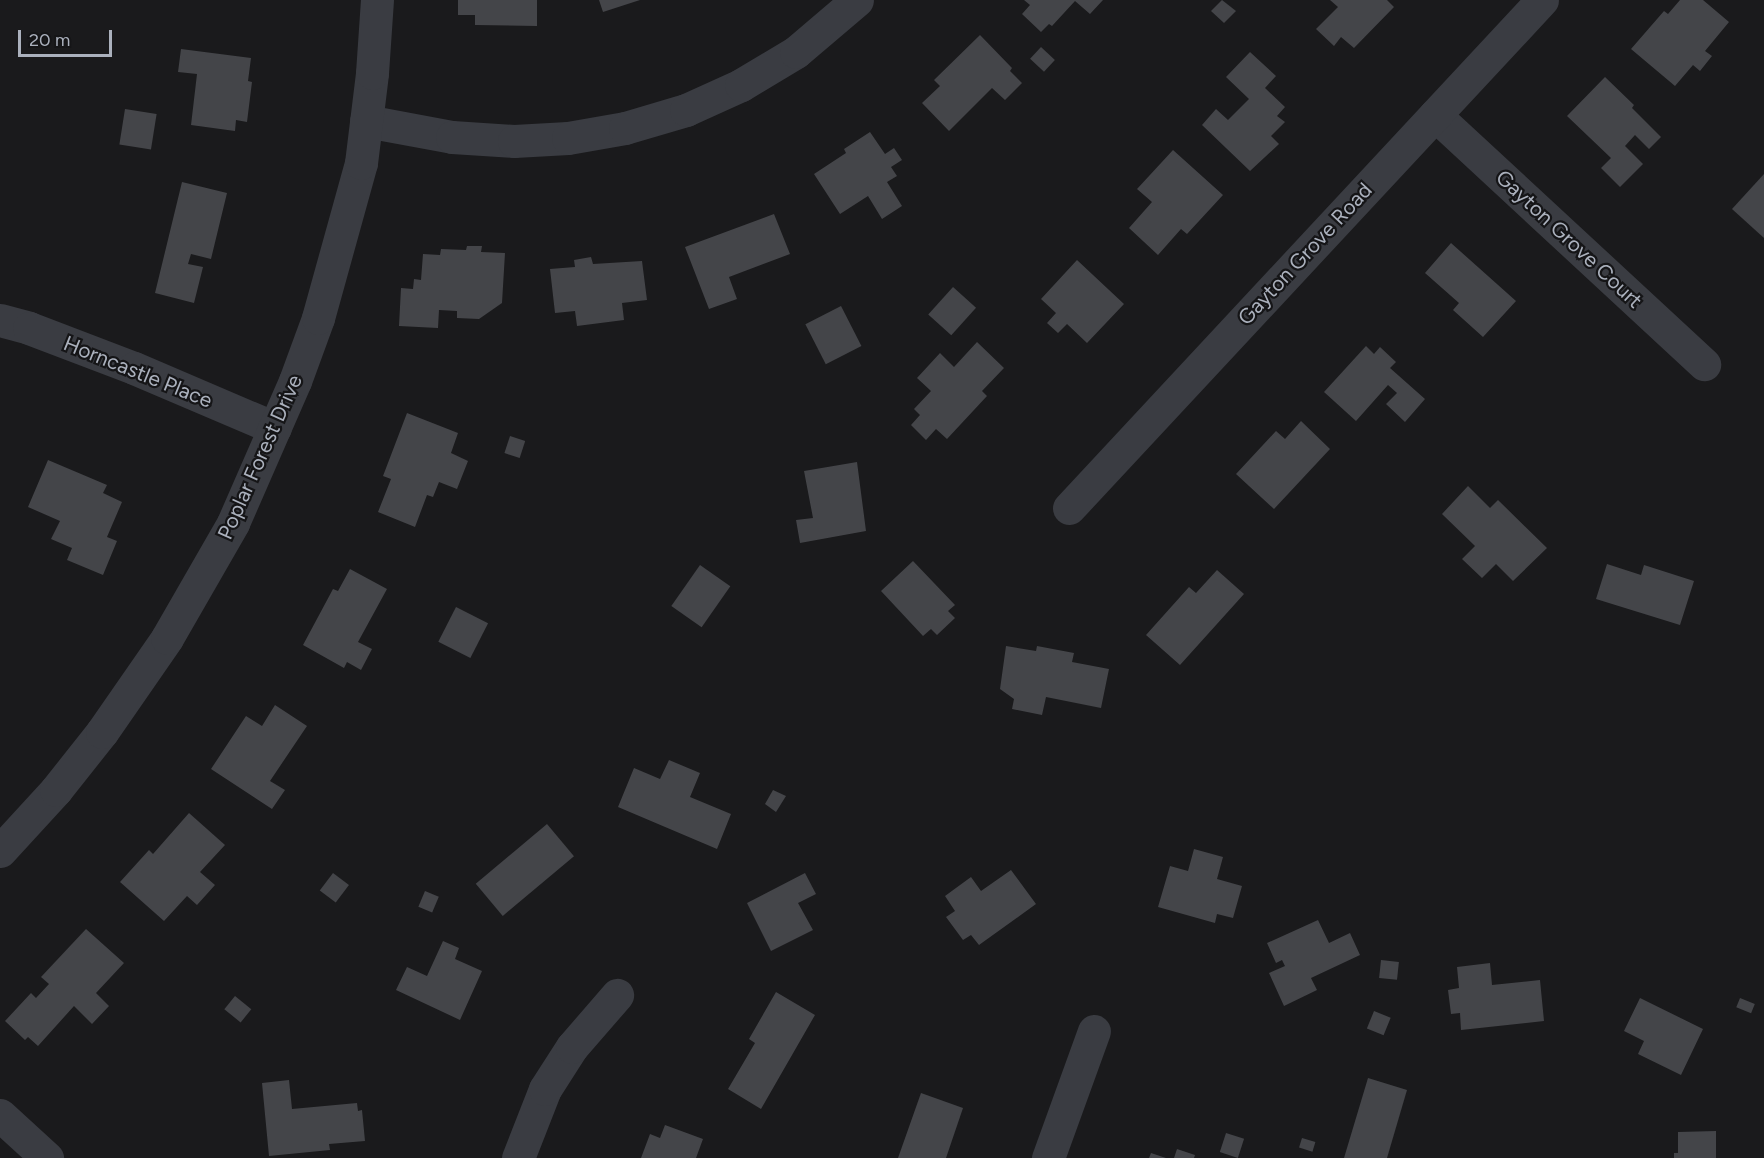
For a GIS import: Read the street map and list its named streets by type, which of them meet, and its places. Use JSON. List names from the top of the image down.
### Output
{
  "streets": {
    "street": [
      "Gayton Grove Court",
      "Gayton Grove Road",
      "Horncastle Place",
      "Poplar Forest Drive"
    ]
  },
  "crossings": [
    ["Gayton Grove Court", "Gayton Grove Road"],
    ["Horncastle Place", "Poplar Forest Drive"]
  ],
  "scale_bar": "20 m"
}
